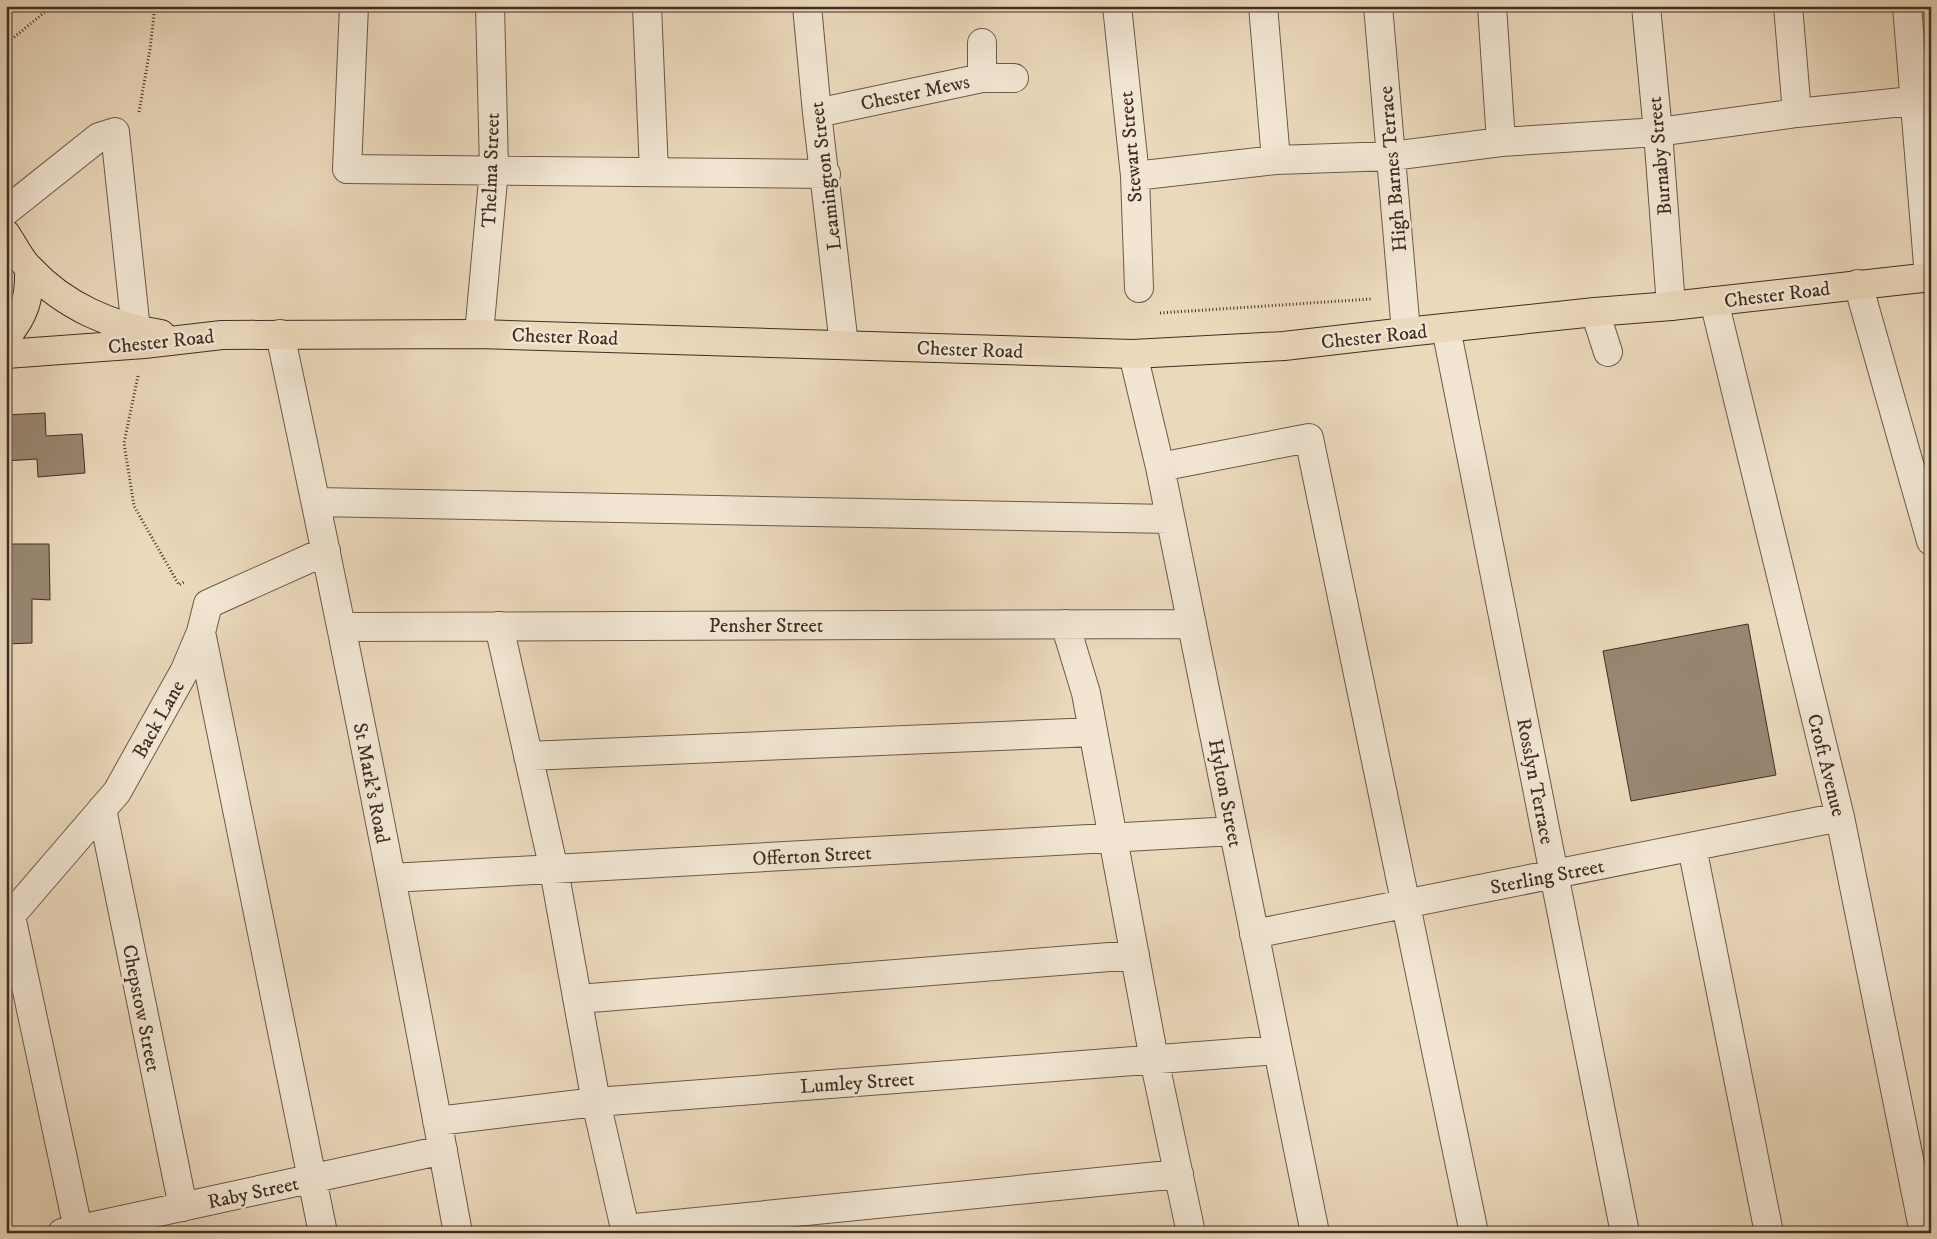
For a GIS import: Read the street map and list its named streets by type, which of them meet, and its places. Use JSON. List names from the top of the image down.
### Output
{
  "streets": {
    "main road": ["Chester Road"],
    "street": [
      "Chester Mews",
      "Stewart Street",
      "Burnaby Street",
      "High Barnes Terrace",
      "Thelma Street",
      "Leamington Street",
      "Pensher Street",
      "Back Lane",
      "Croft Avenue",
      "Rosslyn Terrace",
      "St Mark's Road",
      "Hylton Street",
      "Offerton Street",
      "Sterling Street",
      "Chepstow Street",
      "Lumley Street",
      "Raby Street"
    ]
  },
  "crossings": [
    ["Chester Mews", "Leamington Street"],
    ["Burnaby Street", "Chester Road"],
    ["High Barnes Terrace", "Chester Road"],
    ["Thelma Street", "Chester Road"],
    ["Leamington Street", "Chester Road"],
    ["Chester Road", "Croft Avenue"],
    ["Chester Road", "Rosslyn Terrace"],
    ["Chester Road", "St Mark's Road"],
    ["Chester Road", "Hylton Street"],
    ["Pensher Street", "St Mark's Road"],
    ["Pensher Street", "Hylton Street"],
    ["Back Lane", "St Mark's Road"],
    ["Back Lane", "Chepstow Street"],
    ["Croft Avenue", "Sterling Street"],
    ["Rosslyn Terrace", "Sterling Street"],
    ["St Mark's Road", "Offerton Street"],
    ["St Mark's Road", "Lumley Street"],
    ["St Mark's Road", "Raby Street"],
    ["Hylton Street", "Offerton Street"],
    ["Hylton Street", "Sterling Street"],
    ["Hylton Street", "Lumley Street"],
    ["Chepstow Street", "Raby Street"]
  ]
}
